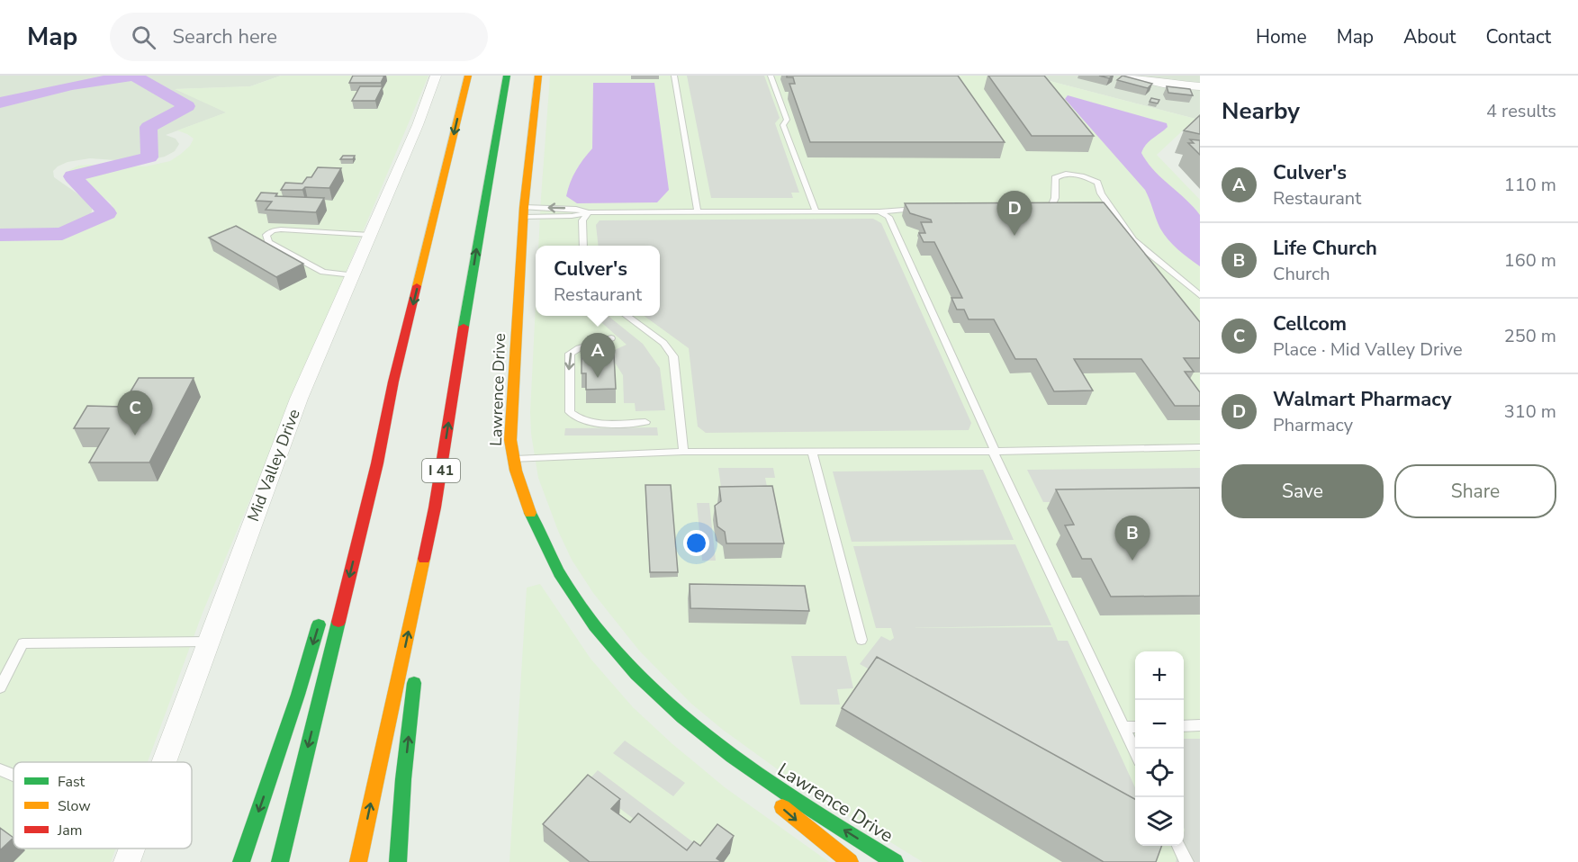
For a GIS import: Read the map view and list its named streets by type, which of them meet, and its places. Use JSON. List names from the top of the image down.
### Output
{
  "streets": {
    "main road": ["Lawrence Drive", "I 41"],
    "street": ["Mid Valley Drive"]
  },
  "legend": ["Fast", "Slow", "Jam"],
  "page": {
    "header": "Map",
    "search": "Search here",
    "nav": [
      "Home",
      "Map",
      "About",
      "Contact"
    ],
    "heading": ["Nearby", "4 results"],
    "list": [
      {
        "mark": "A",
        "name": "Culver's",
        "note": "Restaurant",
        "value": "110 m"
      },
      {
        "mark": "B",
        "name": "Life Church",
        "note": "Church",
        "value": "160 m"
      },
      {
        "mark": "C",
        "name": "Cellcom",
        "note": "Place · Mid Valley Drive",
        "value": "250 m"
      },
      {
        "mark": "D",
        "name": "Walmart Pharmacy",
        "note": "Pharmacy",
        "value": "310 m"
      }
    ],
    "pins": [
      "D",
      "A",
      "C",
      "B"
    ],
    "popup": ["Culver's", "Restaurant"],
    "buttons": ["Save", "Share"],
    "map_buttons": ["+", "−"]
  }
}
